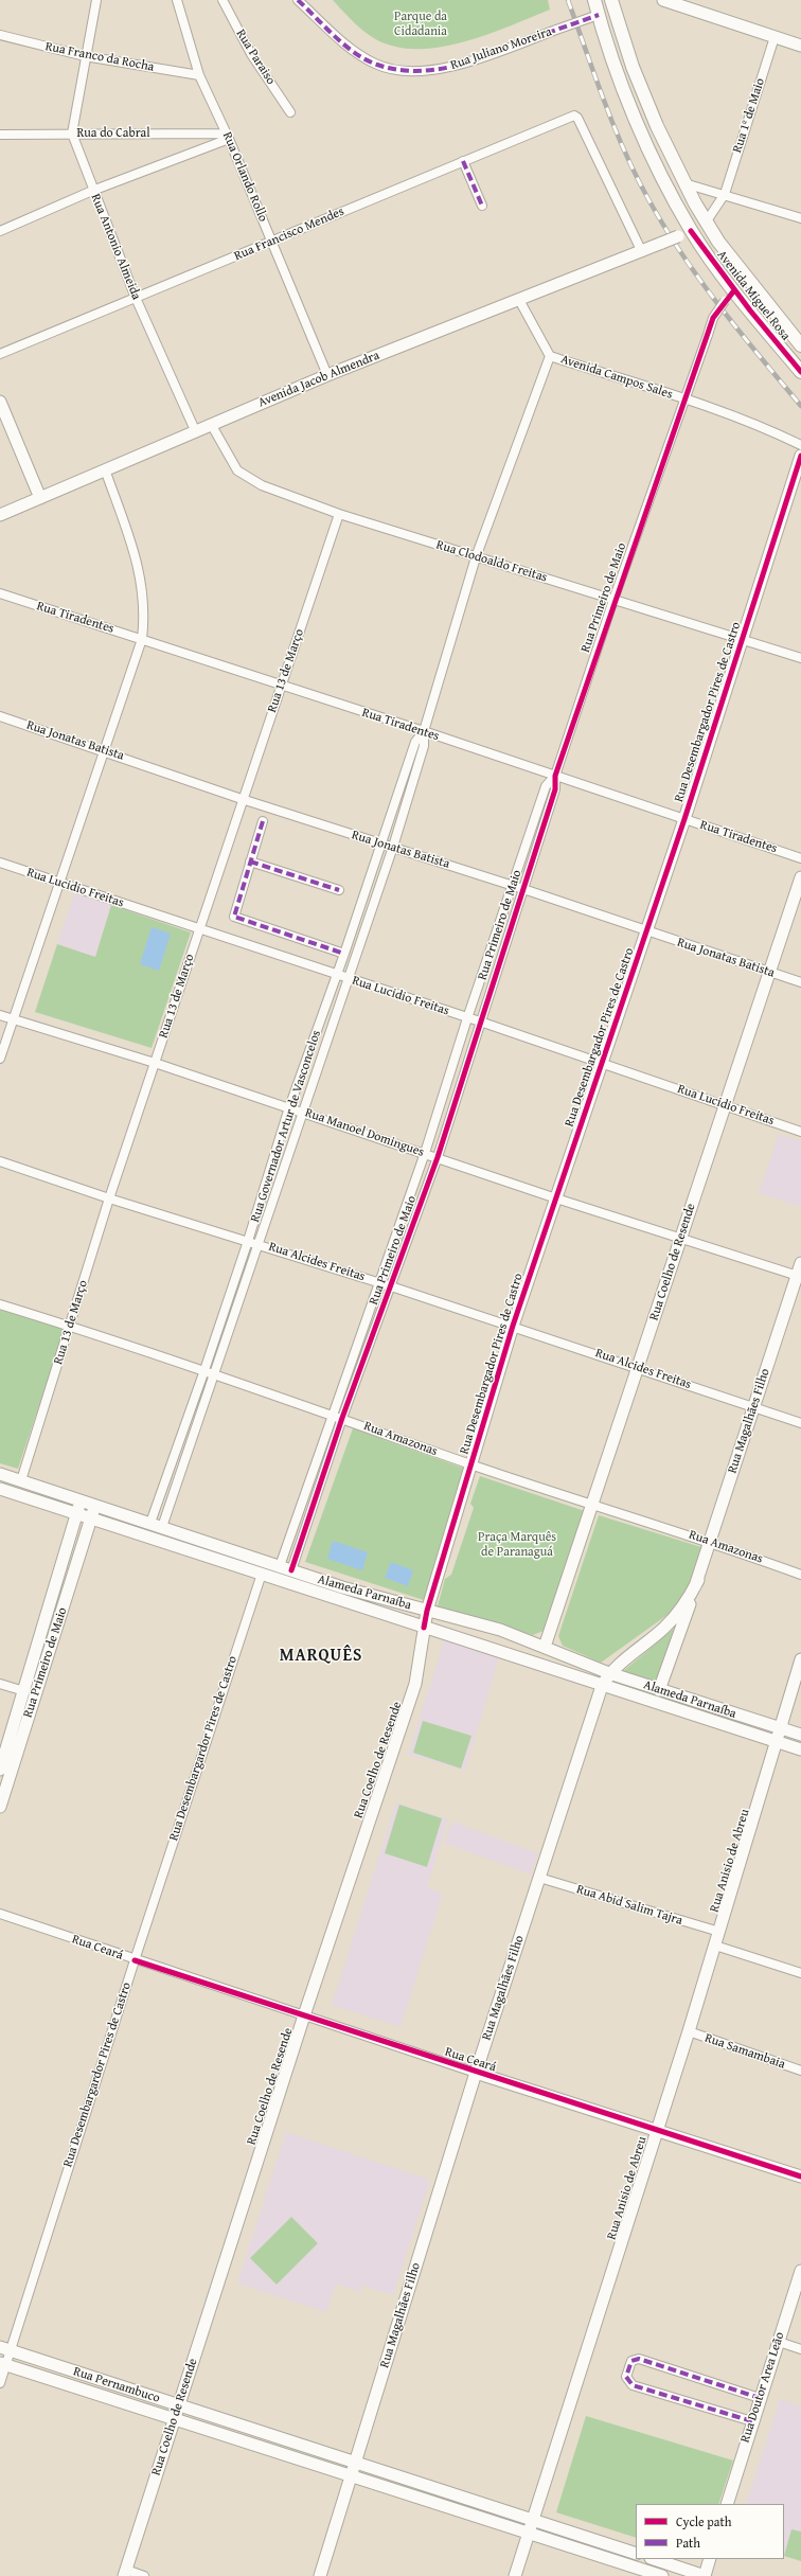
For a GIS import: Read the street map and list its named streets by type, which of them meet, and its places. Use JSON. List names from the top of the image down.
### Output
{
  "streets": {
    "main road": [
      "Avenida Miguel Rosa",
      "Avenida Jacob Almendra",
      "Rua Primeiro de Maio",
      "Rua Desembargador Pires de Castro",
      "Rua Coelho de Resende",
      "Rua Magalhães Filho",
      "Alameda Parnaíba",
      "Rua Anisio de Abreu",
      "Rua Ceará",
      "Rua Pernambuco",
      "Rua Doutor Area Leão"
    ],
    "street": [
      "Rua Juliano Moreira",
      "Rua Franco da Rocha",
      "Rua Paraiso",
      "Rua 1º de Maio",
      "Rua do Cabral",
      "Rua Orlando Rollo",
      "Rua Francisco Mendes",
      "Rua Antonio Almeida",
      "Avenida Campos Sales",
      "Rua Clodoaldo Freitas",
      "Rua Tiradentes",
      "Rua 13 de Março",
      "Rua Jonatas Batista",
      "Rua Lucidio Freitas",
      "Rua Governador Artur de Vasconcelos",
      "Rua Manoel Domingues",
      "Rua Alcides Freitas",
      "Rua Amazonas",
      "Rua Desembargardor Pires de Castro",
      "Rua Abid Salim Tajra",
      "Rua Samambaia"
    ]
  },
  "crossings": [
    ["Rua Juliano Moreira", "Avenida Miguel Rosa"],
    ["Rua Franco da Rocha", "Rua Orlando Rollo"],
    ["Rua Franco da Rocha", "Rua Antonio Almeida"],
    ["Rua do Cabral", "Rua Orlando Rollo"],
    ["Rua do Cabral", "Rua Antonio Almeida"],
    ["Rua Orlando Rollo", "Rua Francisco Mendes"],
    ["Rua Orlando Rollo", "Avenida Jacob Almendra"],
    ["Rua Francisco Mendes", "Rua Antonio Almeida"],
    ["Rua Francisco Mendes", "Avenida Jacob Almendra"],
    ["Rua Antonio Almeida", "Avenida Jacob Almendra"],
    ["Avenida Miguel Rosa", "Avenida Jacob Almendra"],
    ["Avenida Miguel Rosa", "Rua Primeiro de Maio"],
    ["Avenida Campos Sales", "Rua Primeiro de Maio"],
    ["Avenida Campos Sales", "Rua Governador Artur de Vasconcelos"],
    ["Avenida Jacob Almendra", "Rua Clodoaldo Freitas"],
    ["Rua Clodoaldo Freitas", "Rua Primeiro de Maio"],
    ["Rua Clodoaldo Freitas", "Rua 13 de Março"],
    ["Rua Clodoaldo Freitas", "Rua Desembargador Pires de Castro"],
    ["Rua Clodoaldo Freitas", "Rua Governador Artur de Vasconcelos"],
    ["Rua Primeiro de Maio", "Rua Tiradentes"],
    ["Rua Primeiro de Maio", "Rua Jonatas Batista"],
    ["Rua Primeiro de Maio", "Rua Lucidio Freitas"],
    ["Rua Primeiro de Maio", "Rua Manoel Domingues"],
    ["Rua Primeiro de Maio", "Rua Alcides Freitas"],
    ["Rua Primeiro de Maio", "Rua Amazonas"],
    ["Rua Primeiro de Maio", "Alameda Parnaíba"],
    ["Rua Tiradentes", "Rua 13 de Março"],
    ["Rua Tiradentes", "Rua Desembargador Pires de Castro"],
    ["Rua Tiradentes", "Rua Governador Artur de Vasconcelos"],
    ["Rua 13 de Março", "Rua Jonatas Batista"],
    ["Rua 13 de Março", "Rua Lucidio Freitas"],
    ["Rua 13 de Março", "Rua Manoel Domingues"],
    ["Rua 13 de Março", "Rua Alcides Freitas"],
    ["Rua 13 de Março", "Rua Amazonas"],
    ["Rua 13 de Março", "Alameda Parnaíba"],
    ["Rua Desembargador Pires de Castro", "Rua Jonatas Batista"],
    ["Rua Desembargador Pires de Castro", "Rua Lucidio Freitas"],
    ["Rua Desembargador Pires de Castro", "Rua Manoel Domingues"],
    ["Rua Desembargador Pires de Castro", "Rua Alcides Freitas"],
    ["Rua Desembargador Pires de Castro", "Rua Coelho de Resende"],
    ["Rua Desembargador Pires de Castro", "Rua Amazonas"],
    ["Rua Desembargador Pires de Castro", "Alameda Parnaíba"],
    ["Rua Jonatas Batista", "Rua Governador Artur de Vasconcelos"],
    ["Rua Jonatas Batista", "Rua Coelho de Resende"],
    ["Rua Lucidio Freitas", "Rua Governador Artur de Vasconcelos"],
    ["Rua Lucidio Freitas", "Rua Coelho de Resende"],
    ["Rua Governador Artur de Vasconcelos", "Rua Manoel Domingues"],
    ["Rua Governador Artur de Vasconcelos", "Rua Alcides Freitas"],
    ["Rua Governador Artur de Vasconcelos", "Rua Amazonas"],
    ["Rua Governador Artur de Vasconcelos", "Alameda Parnaíba"],
    ["Rua Manoel Domingues", "Rua Coelho de Resende"],
    ["Rua Manoel Domingues", "Rua Magalhães Filho"],
    ["Rua Alcides Freitas", "Rua Coelho de Resende"],
    ["Rua Alcides Freitas", "Rua Magalhães Filho"],
    ["Rua Coelho de Resende", "Rua Amazonas"],
    ["Rua Coelho de Resende", "Alameda Parnaíba"],
    ["Rua Coelho de Resende", "Rua Ceará"],
    ["Rua Coelho de Resende", "Rua Pernambuco"],
    ["Rua Magalhães Filho", "Rua Amazonas"],
    ["Rua Magalhães Filho", "Alameda Parnaíba"],
    ["Rua Magalhães Filho", "Rua Abid Salim Tajra"],
    ["Rua Magalhães Filho", "Rua Ceará"],
    ["Rua Magalhães Filho", "Rua Pernambuco"],
    ["Alameda Parnaíba", "Rua Desembargardor Pires de Castro"],
    ["Alameda Parnaíba", "Rua Anisio de Abreu"],
    ["Rua Desembargardor Pires de Castro", "Rua Ceará"],
    ["Rua Desembargardor Pires de Castro", "Rua Pernambuco"],
    ["Rua Anisio de Abreu", "Rua Abid Salim Tajra"],
    ["Rua Anisio de Abreu", "Rua Ceará"],
    ["Rua Anisio de Abreu", "Rua Samambaia"],
    ["Rua Anisio de Abreu", "Rua Pernambuco"]
  ],
  "districts": ["MARQUÊS"],
  "parks": ["Parque da Cidadania", "Praça Marquês de Paranaguá"],
  "legend": ["Cycle path", "Path"]
}
